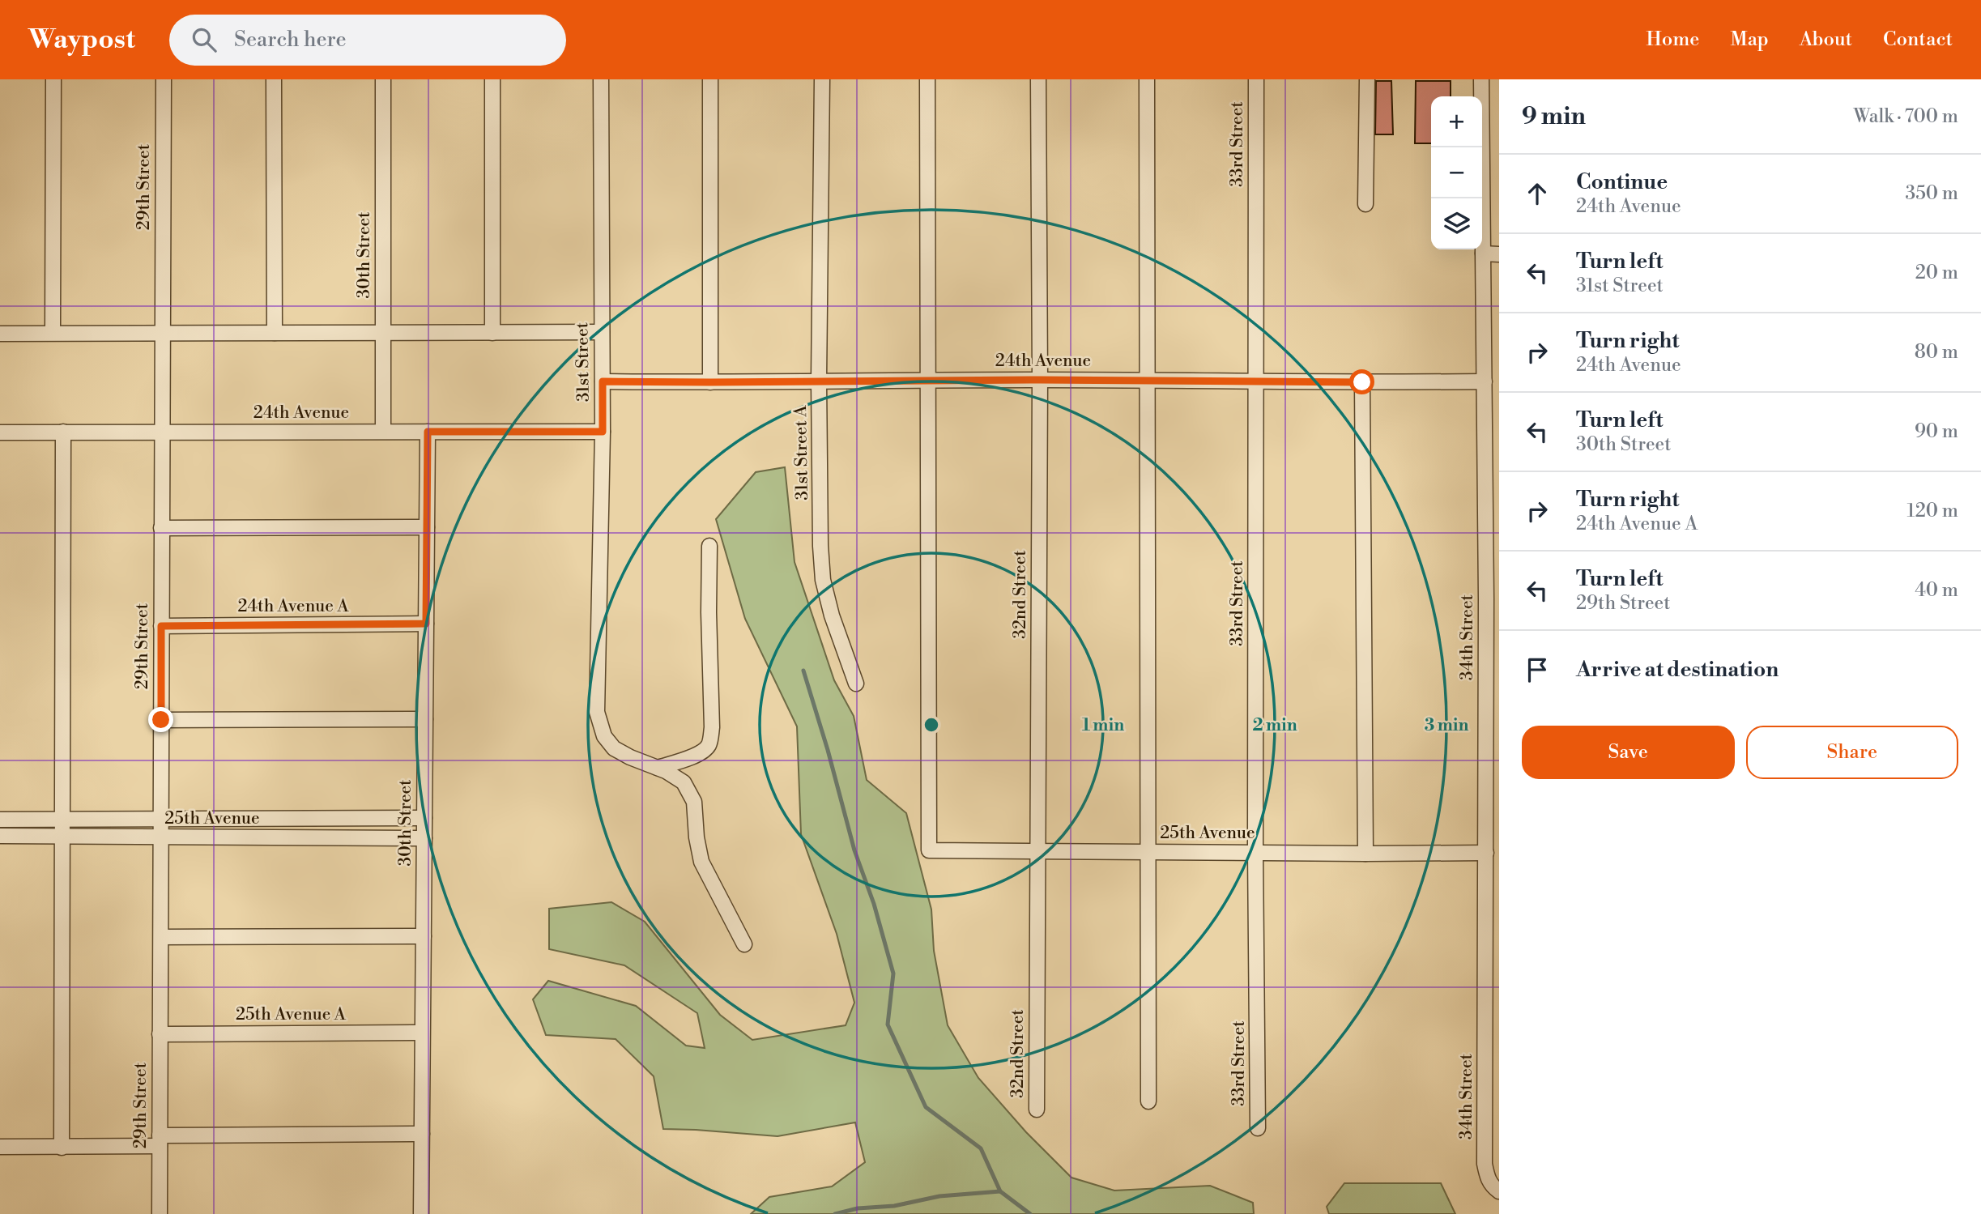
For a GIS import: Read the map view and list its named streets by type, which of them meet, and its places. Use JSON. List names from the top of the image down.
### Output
{
  "streets": {
    "street": [
      "33rd Street",
      "29th Street",
      "30th Street",
      "24th Avenue",
      "31st Street",
      "31st Street A",
      "32nd Street",
      "24th Avenue A",
      "34th Street",
      "25th Avenue",
      "25th Avenue A"
    ]
  },
  "crossings": [
    ["33rd Street", "24th Avenue"],
    ["33rd Street", "25th Avenue"],
    ["29th Street", "24th Avenue"],
    ["29th Street", "24th Avenue A"],
    ["29th Street", "25th Avenue"],
    ["29th Street", "25th Avenue A"],
    ["30th Street", "24th Avenue"],
    ["30th Street", "24th Avenue A"],
    ["30th Street", "25th Avenue"],
    ["30th Street", "25th Avenue A"],
    ["24th Avenue", "31st Street"],
    ["24th Avenue", "31st Street A"],
    ["24th Avenue", "32nd Street"],
    ["24th Avenue", "34th Street"],
    ["24th Avenue", "25th Avenue"],
    ["32nd Street", "25th Avenue"],
    ["34th Street", "25th Avenue"]
  ],
  "page": {
    "header": "Waypost",
    "search": "Search here",
    "nav": [
      "Home",
      "Map",
      "About",
      "Contact"
    ],
    "heading": ["9 min", "Walk · 700 m"],
    "map_buttons": ["+", "−"],
    "list": [
      ["Continue", "24th Avenue", "350 m"],
      ["Turn left", "31st Street", "20 m"],
      ["Turn right", "24th Avenue", "80 m"],
      ["Turn left", "30th Street", "90 m"],
      ["Turn right", "24th Avenue A", "120 m"],
      ["Turn left", "29th Street", "40 m"],
      "Arrive at destination"
    ],
    "buttons": ["Save", "Share"]
  },
  "rings": ["1 min", "2 min", "3 min"]
}
